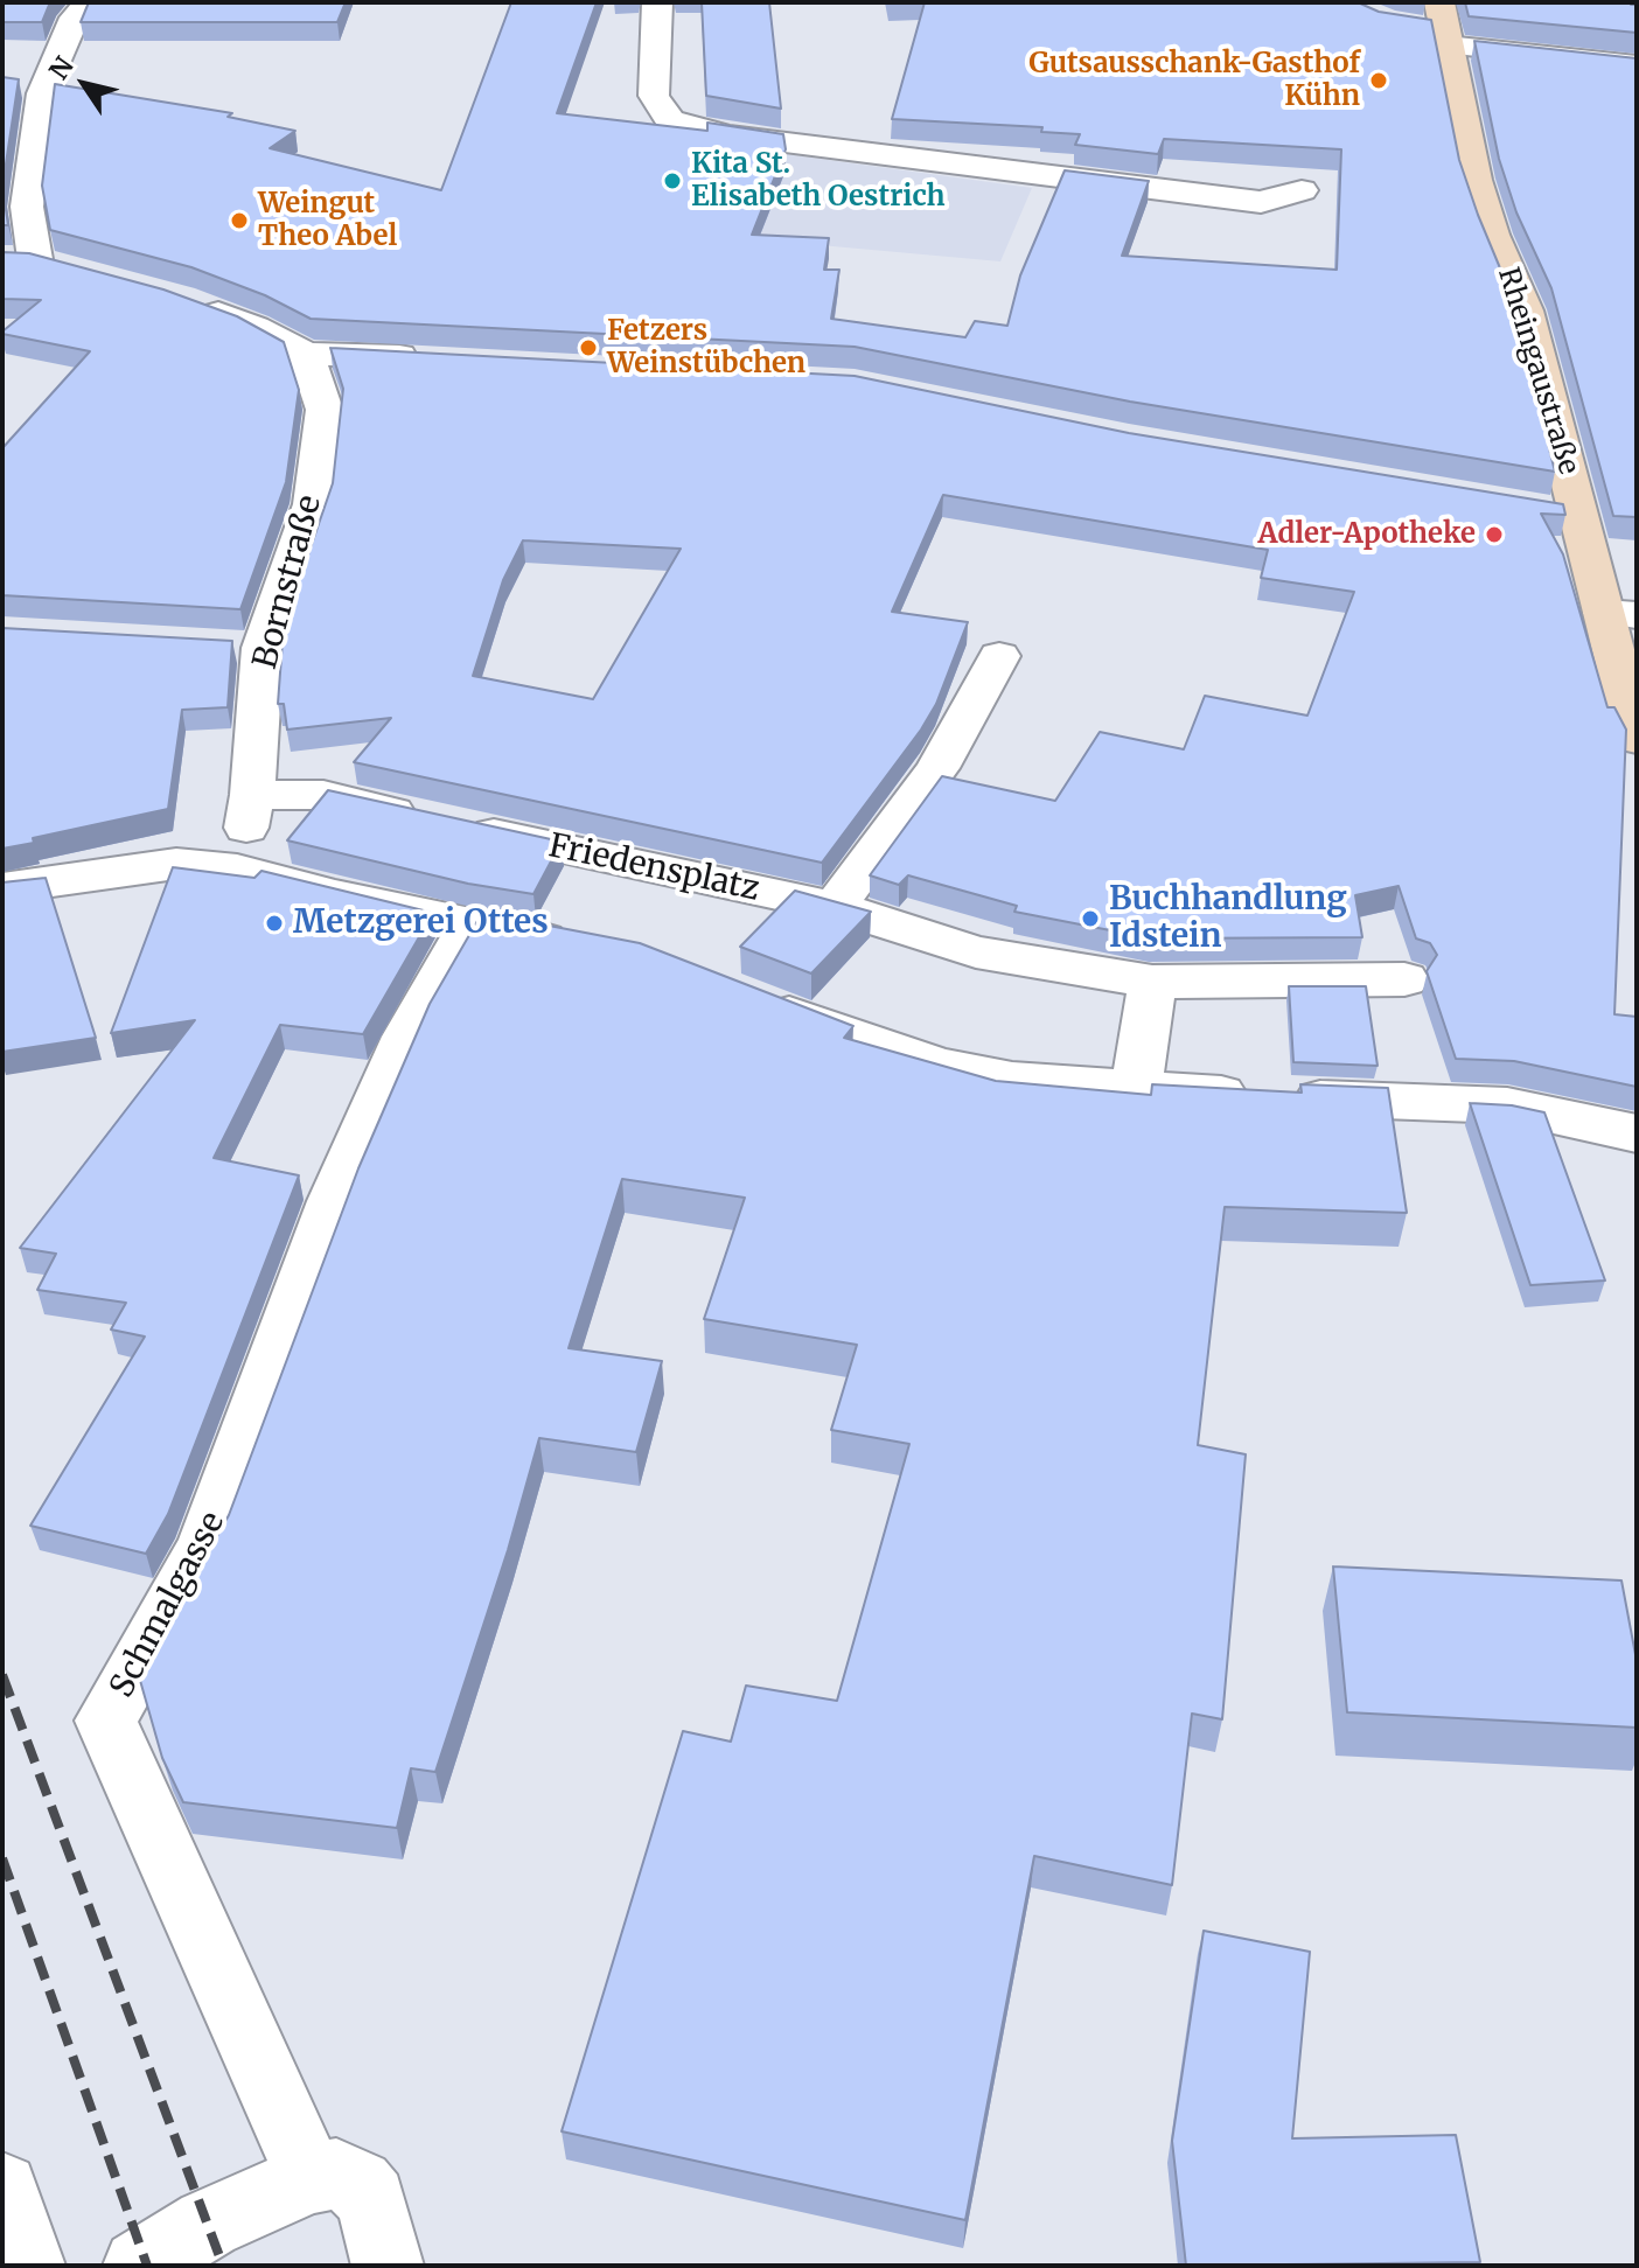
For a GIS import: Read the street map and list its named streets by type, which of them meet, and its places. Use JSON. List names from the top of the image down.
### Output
{
  "streets": {
    "main road": ["Rheingaustraße"],
    "street": ["Bornstraße", "Friedensplatz", "Schmalgasse"]
  },
  "crossings": [
    ["Bornstraße", "Friedensplatz"]
  ],
  "places": [
    "Gutsausschank-Gasthof Kühn",
    "Kita St. Elisabeth Oestrich",
    "Weingut Theo Abel",
    "Fetzers Weinstübchen",
    "Adler-Apotheke",
    "Buchhandlung Idstein",
    "Metzgerei Ottes"
  ],
  "north": "top left"
}
